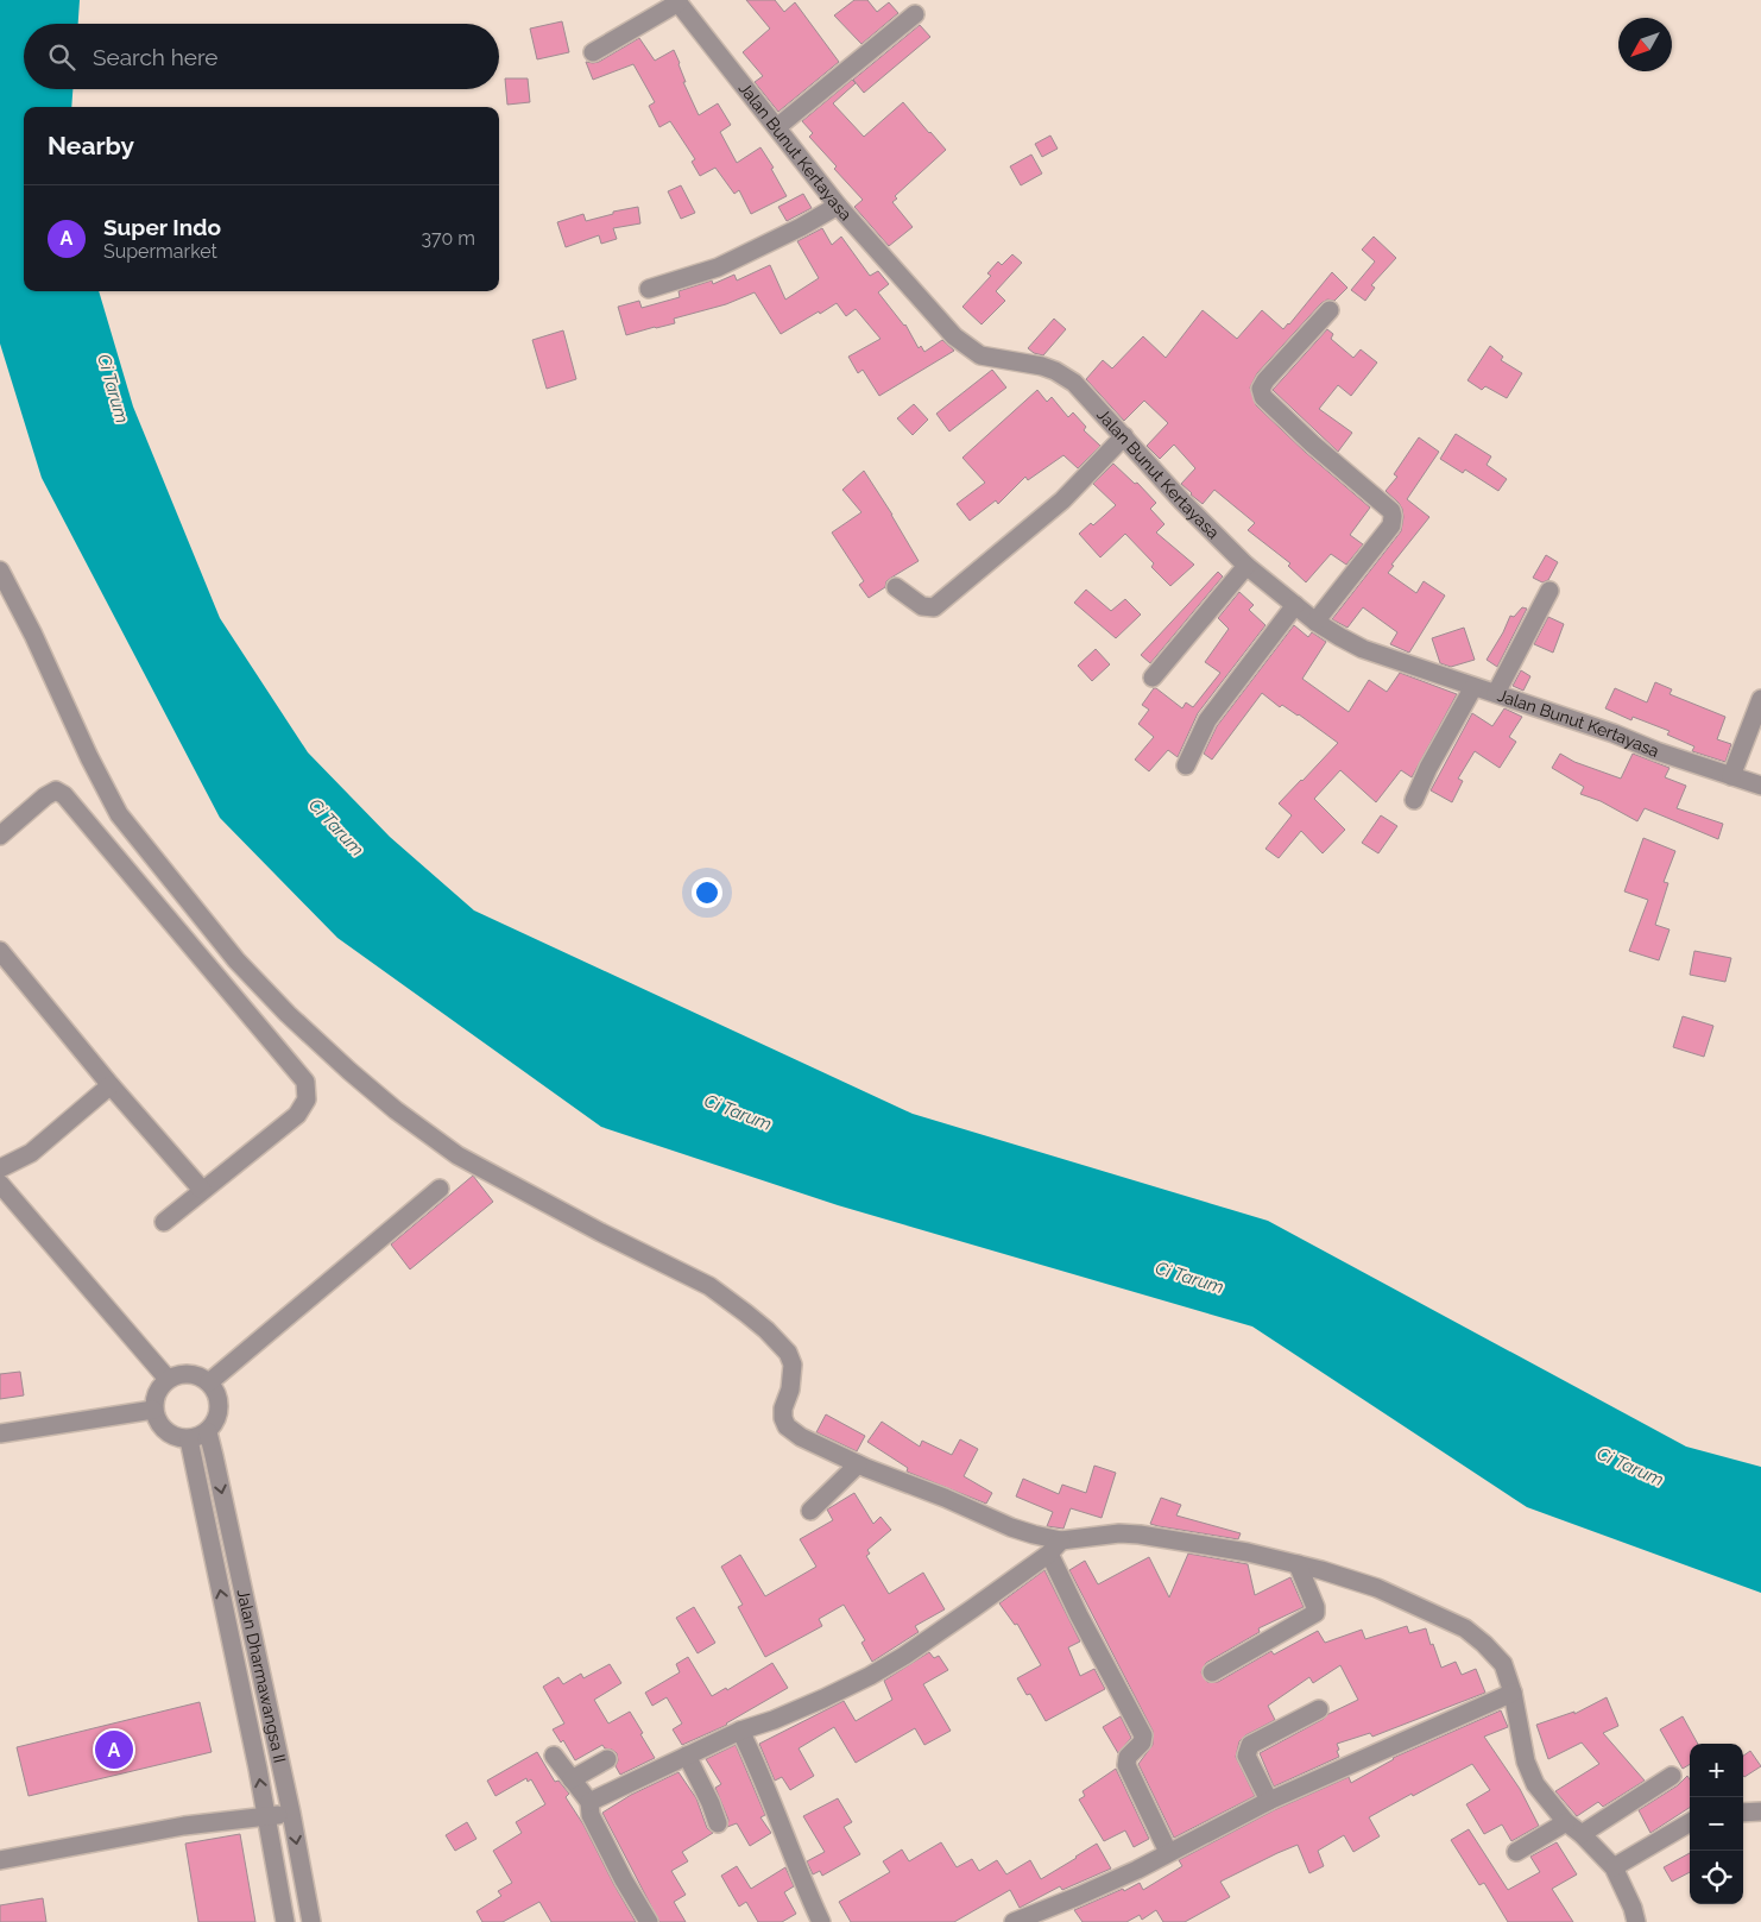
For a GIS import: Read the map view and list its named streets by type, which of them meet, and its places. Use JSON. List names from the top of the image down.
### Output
{
  "streets": {
    "street": ["Jalan Bunut Kertayasa", "Jalan Dharmawangsa II"]
  },
  "water": ["Ci Tarum"],
  "north": "bottom left",
  "page": {
    "search": "Search here",
    "heading": "Nearby",
    "list": [
      {
        "mark": "A",
        "name": "Super Indo",
        "note": "Supermarket",
        "value": "370 m"
      }
    ],
    "pins": "A",
    "map_buttons": ["+", "−"]
  }
}
